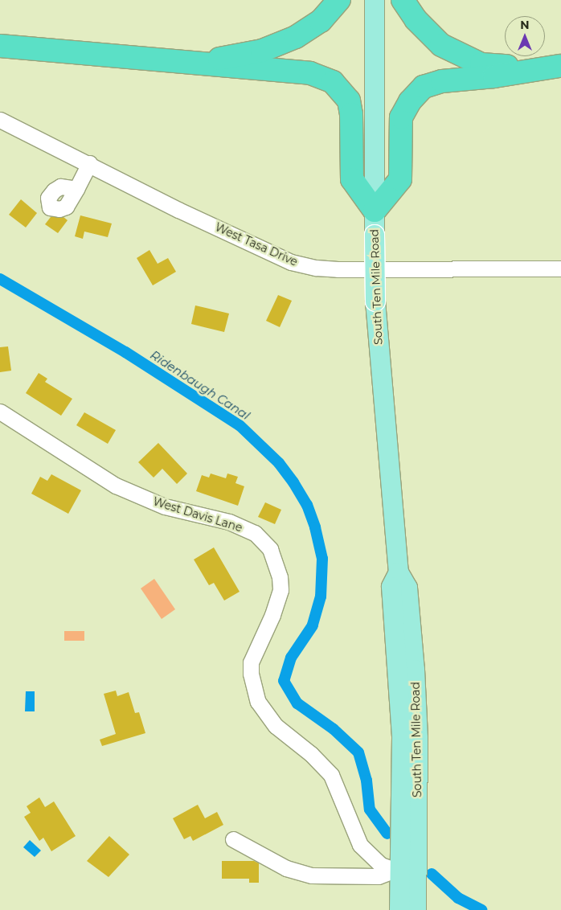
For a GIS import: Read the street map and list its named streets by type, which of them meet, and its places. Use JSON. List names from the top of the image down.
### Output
{
  "streets": {
    "main road": ["South Ten Mile Road"],
    "street": ["West Tasa Drive", "West Davis Lane"]
  },
  "crossings": [
    ["South Ten Mile Road", "West Davis Lane"]
  ],
  "water": ["Ridenbaugh Canal"],
  "north": "top"
}
